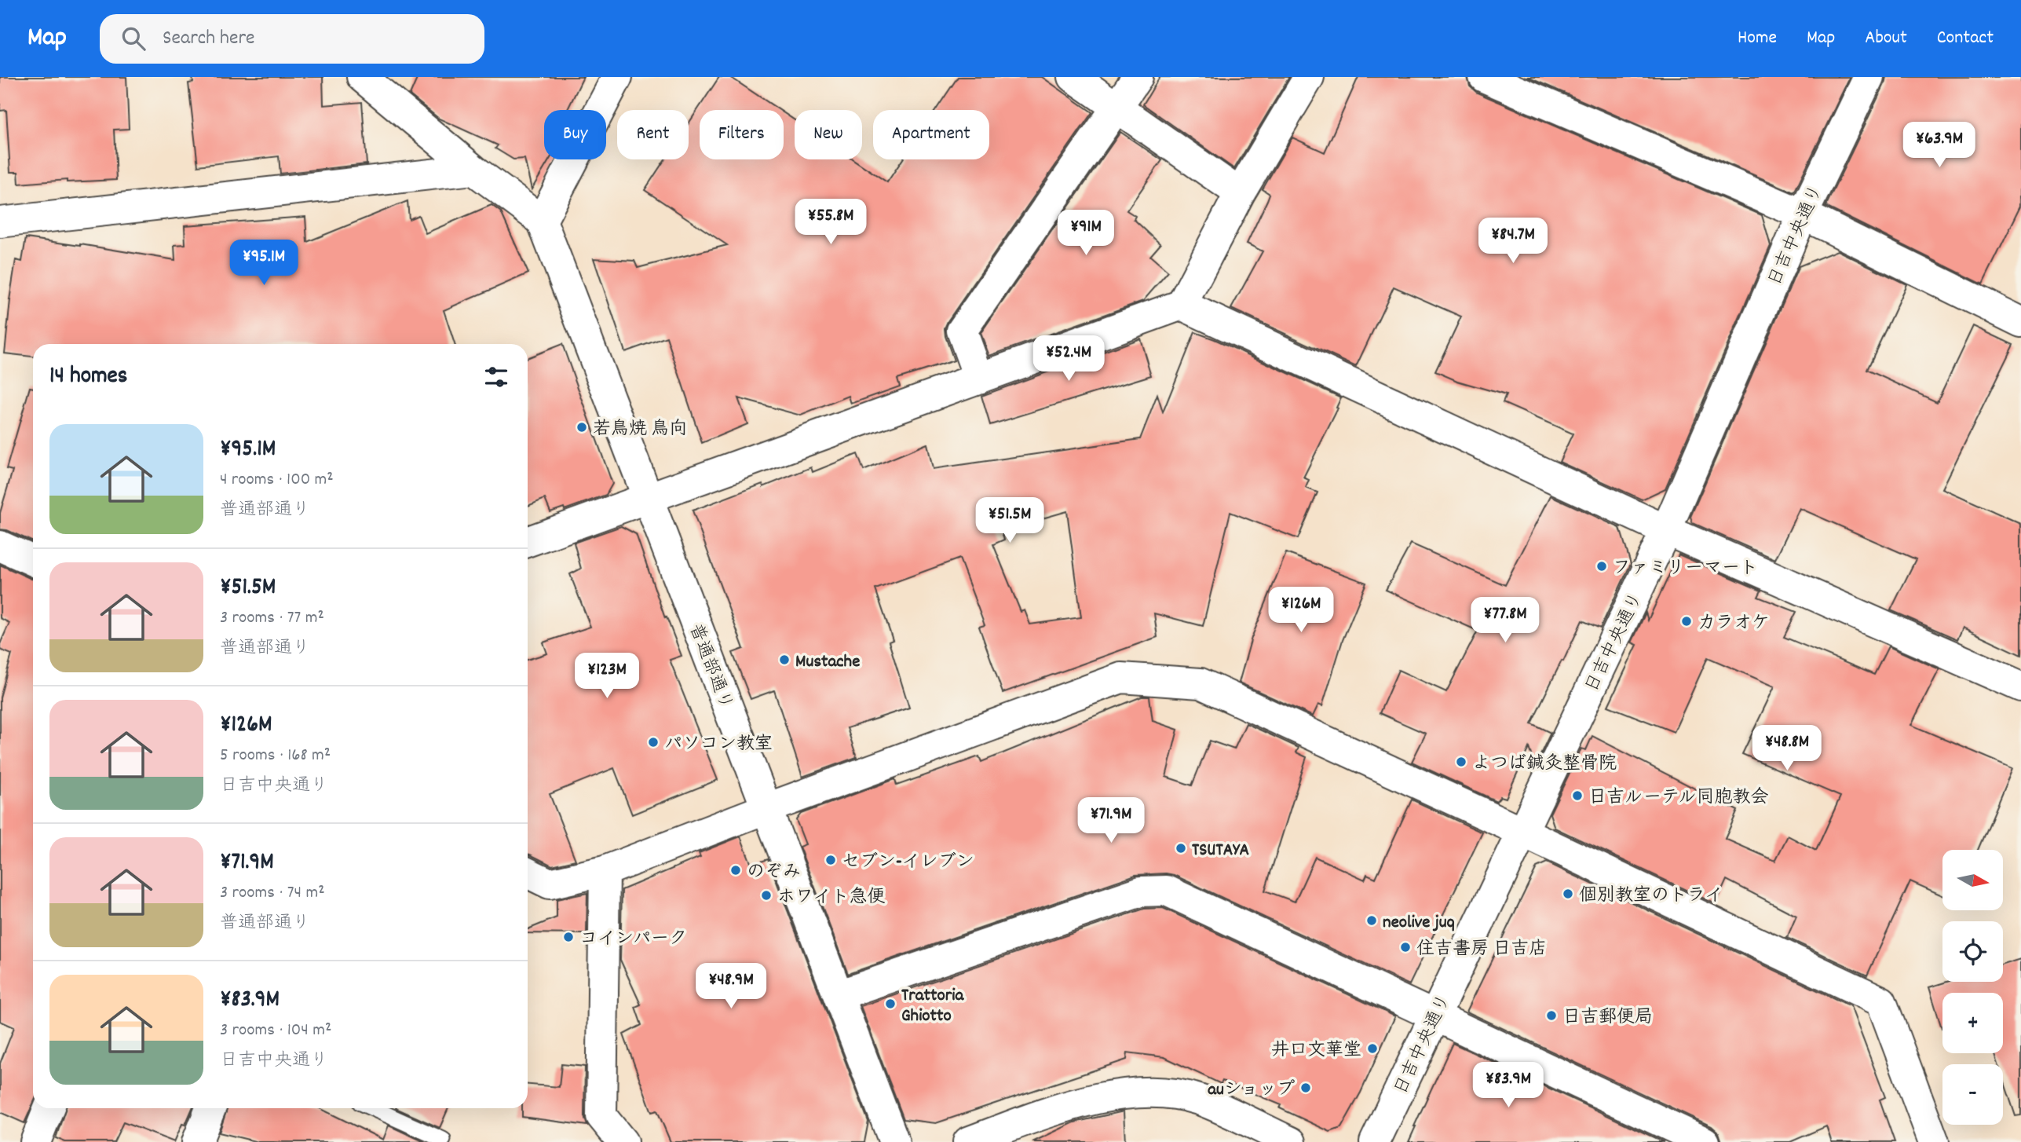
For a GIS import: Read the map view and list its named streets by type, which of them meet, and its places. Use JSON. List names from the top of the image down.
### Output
{
  "streets": {
    "street": ["日吉中央通り", "普通部通り"]
  },
  "places": [
    "若鳥焼 鳥向",
    "ファミリーマート",
    "カラオケ",
    "Mustache",
    "パソコン教室",
    "よつば鍼灸整骨院",
    "日吉ルーテル同胞教会",
    "TSUTAYA",
    "セブン-イレブン",
    "のぞみ",
    "個別教室のトライ",
    "ホワイト急便",
    "neolive juq",
    "コインパーク",
    "住吉書房 日吉店",
    "Trattoria Ghiotto",
    "日吉郵便局",
    "井口文華堂",
    "auショップ"
  ],
  "north": "right",
  "page": {
    "header": "Map",
    "search": "Search here",
    "nav": [
      "Home",
      "Map",
      "About",
      "Contact"
    ],
    "chip": [
      "Buy",
      "Rent",
      "Filters",
      "New",
      "Apartment"
    ],
    "price": [
      "¥63.9M",
      "¥55.8M",
      "¥91M",
      "¥84.7M",
      "¥95.1M",
      "¥52.4M",
      "¥51.5M",
      "¥126M",
      "¥77.8M",
      "¥123M",
      "¥48.8M",
      "¥71.9M",
      "¥48.9M",
      "¥83.9M"
    ],
    "heading": "14 homes",
    "list": [
      {
        "name": "¥95.1M",
        "note": "4 rooms · 100 m² · 普通部通り"
      },
      {
        "name": "¥51.5M",
        "note": "3 rooms · 77 m² · 普通部通り"
      },
      {
        "name": "¥126M",
        "note": "5 rooms · 168 m² · 日吉中央通り"
      },
      {
        "name": "¥71.9M",
        "note": "3 rooms · 74 m² · 普通部通り"
      },
      {
        "name": "¥83.9M",
        "note": "3 rooms · 104 m² · 日吉中央通り"
      }
    ],
    "map_buttons": ["+", "−"]
  }
}
